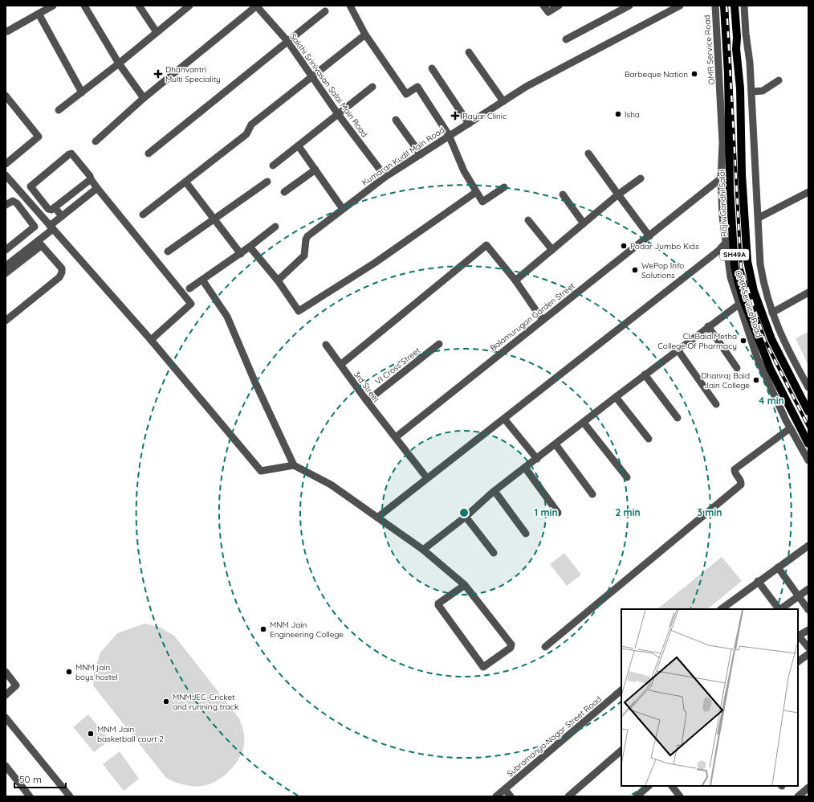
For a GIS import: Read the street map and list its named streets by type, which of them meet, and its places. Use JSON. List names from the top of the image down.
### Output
{
  "streets": {
    "main road": ["Rajiv Gandhi Salai", "SH49A"],
    "street": [
      "OMR Service Road",
      "Sakthi Srinivasan Salai Main Road",
      "Kumaran Kudil Main Road",
      "Balamurugan Garden Street",
      "VI Cross Street",
      "3rd Street",
      "Subramanya Nagar Street Road"
    ]
  },
  "crossings": [
    ["OMR Service Road", "Balamurugan Garden Street"],
    ["Sakthi Srinivasan Salai Main Road", "Kumaran Kudil Main Road"],
    ["Balamurugan Garden Street", "3rd Street"],
    ["VI Cross Street", "3rd Street"]
  ],
  "places": {
    "health": ["Dhanvantri Multi Speciality", "Rayar Clinic"],
    "other": [
      "Barbeque Nation",
      "Isha",
      "Podar Jumbo Kids",
      "WePop Info Solutions",
      "CL Baid Metha College Of Pharmacy",
      "Dhanraj Baid Jain College",
      "MNM Jain Engineering College",
      "MNM jain boys hostel",
      "MNMJEC-Cricket and running track",
      "MNM Jain basketball court 2"
    ]
  },
  "scale_bar": "50 m",
  "rings": [
    "4 min",
    "1 min",
    "2 min",
    "3 min"
  ]
}
